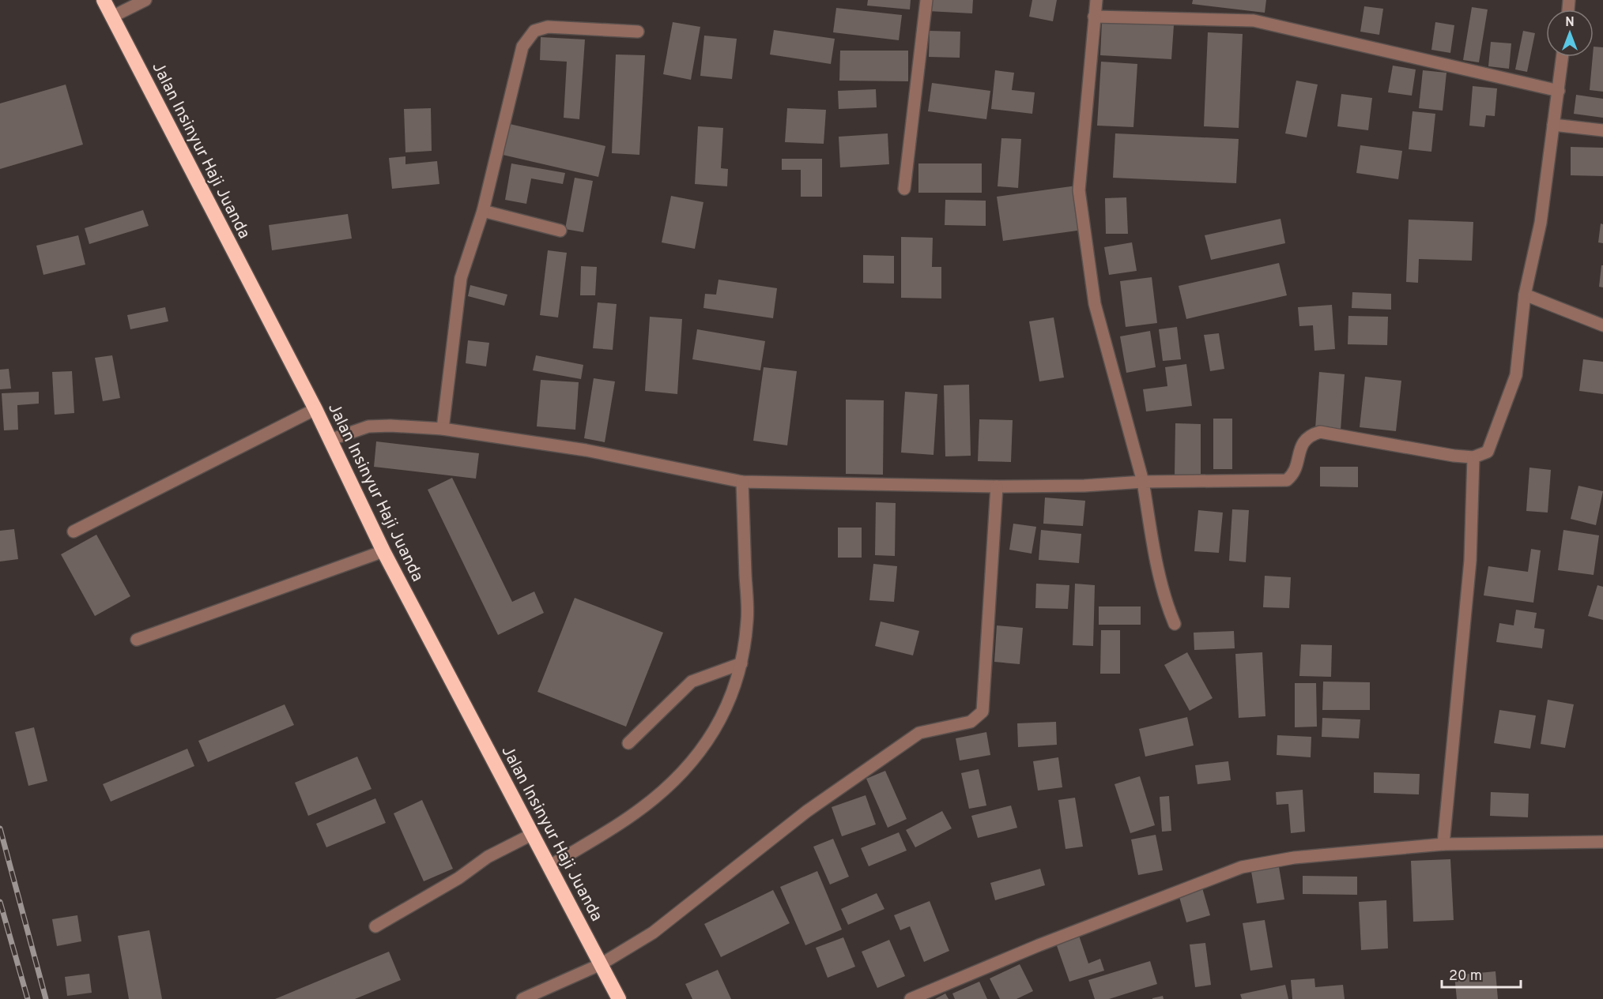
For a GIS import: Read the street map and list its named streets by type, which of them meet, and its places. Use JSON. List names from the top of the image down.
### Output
{
  "streets": {
    "highway": ["Jalan Insinyur Haji Juanda"]
  },
  "scale_bar": "20 m",
  "north": "top"
}
